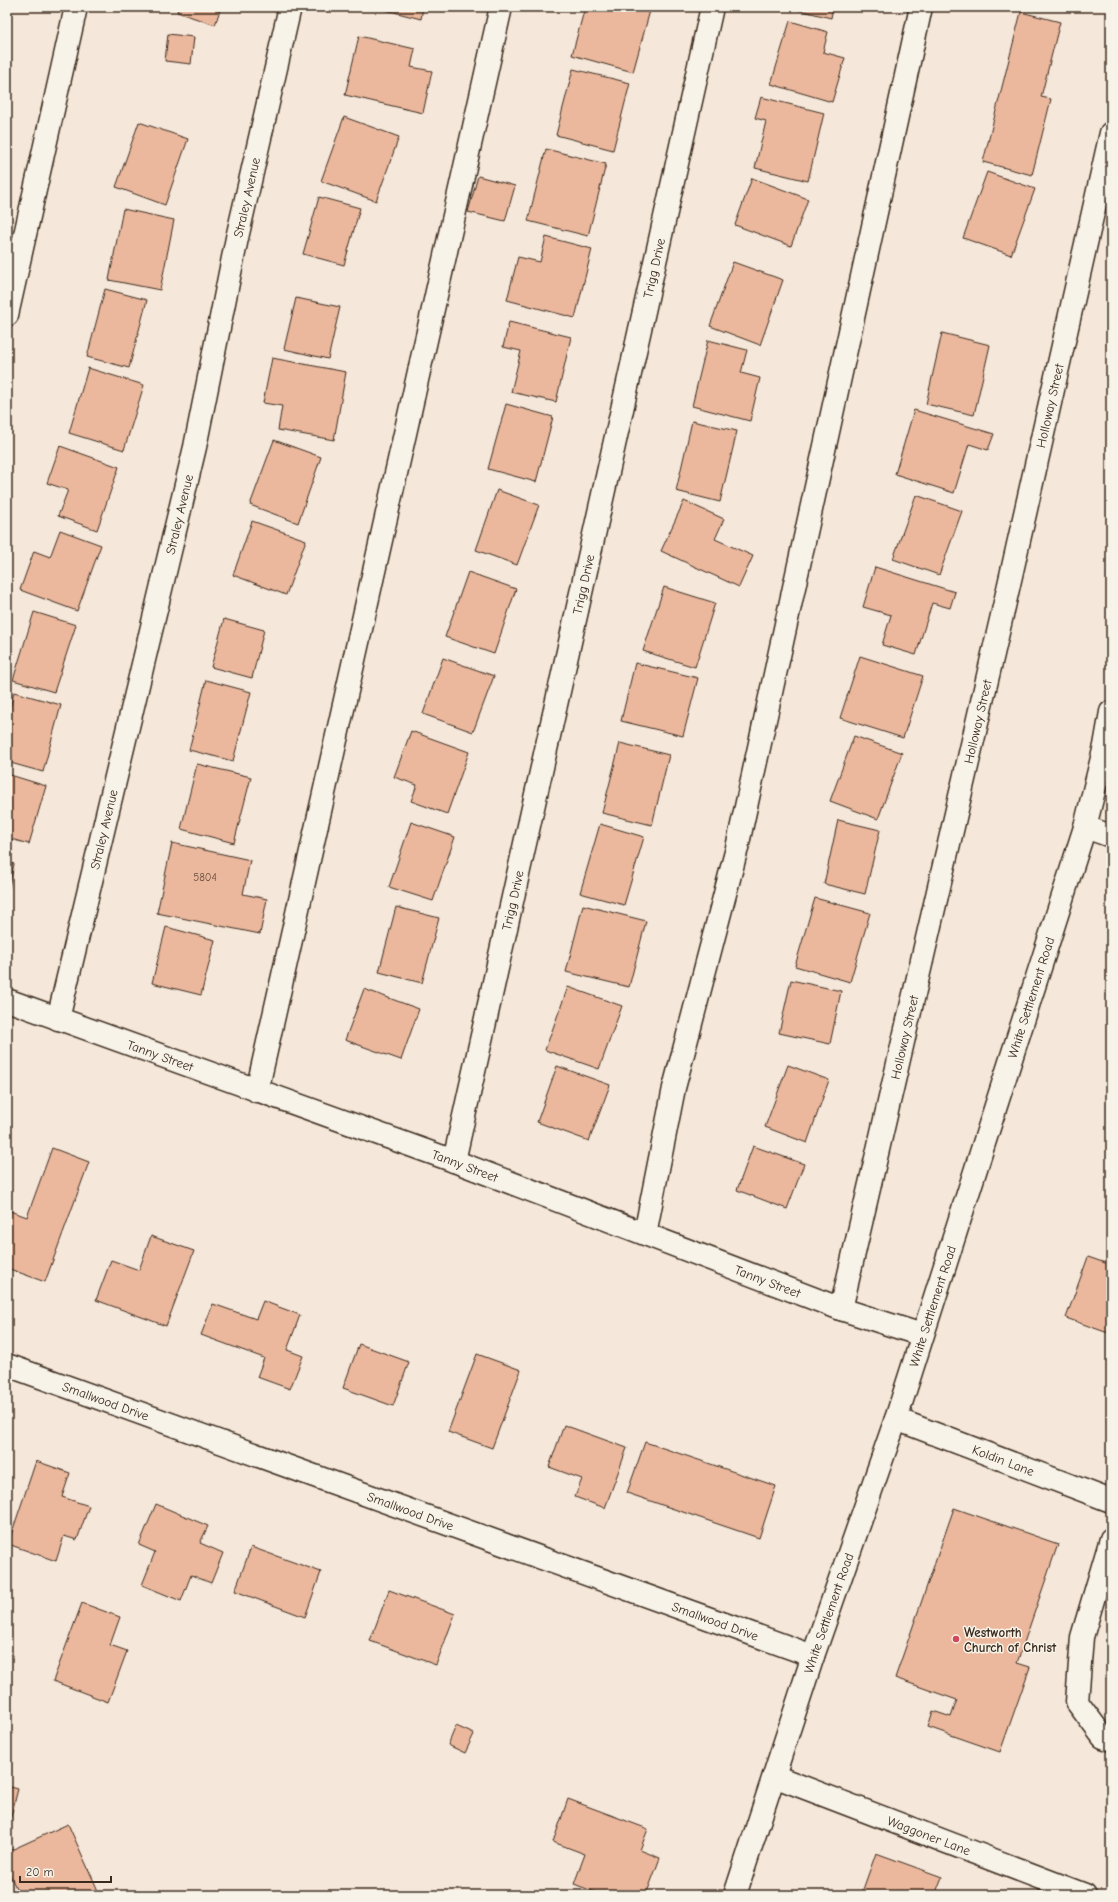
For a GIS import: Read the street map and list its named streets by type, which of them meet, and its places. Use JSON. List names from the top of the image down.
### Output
{
  "streets": {
    "street": [
      "Straley Avenue",
      "Trigg Drive",
      "Holloway Street",
      "White Settlement Road",
      "Tanny Street",
      "Smallwood Drive",
      "Koldin Lane",
      "Waggoner Lane"
    ]
  },
  "crossings": [
    ["Straley Avenue", "Tanny Street"],
    ["Trigg Drive", "Tanny Street"],
    ["Holloway Street", "Tanny Street"],
    ["White Settlement Road", "Tanny Street"],
    ["White Settlement Road", "Smallwood Drive"],
    ["White Settlement Road", "Koldin Lane"],
    ["White Settlement Road", "Waggoner Lane"]
  ],
  "places": ["Westworth Church of Christ"],
  "house_numbers": ["5804"],
  "scale_bar": "20 m"
}
